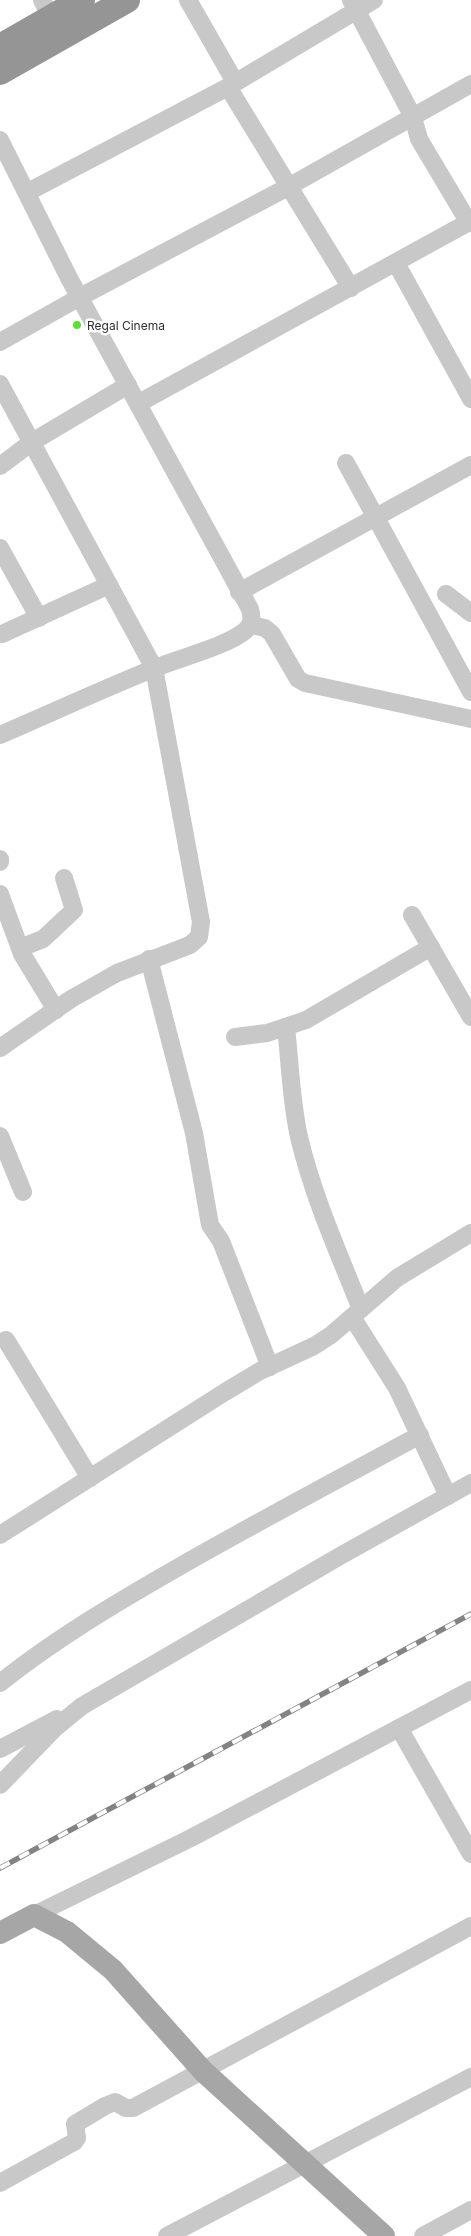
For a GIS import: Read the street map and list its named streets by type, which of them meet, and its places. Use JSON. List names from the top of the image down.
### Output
{
  "places": ["Regal Cinema"]
}
